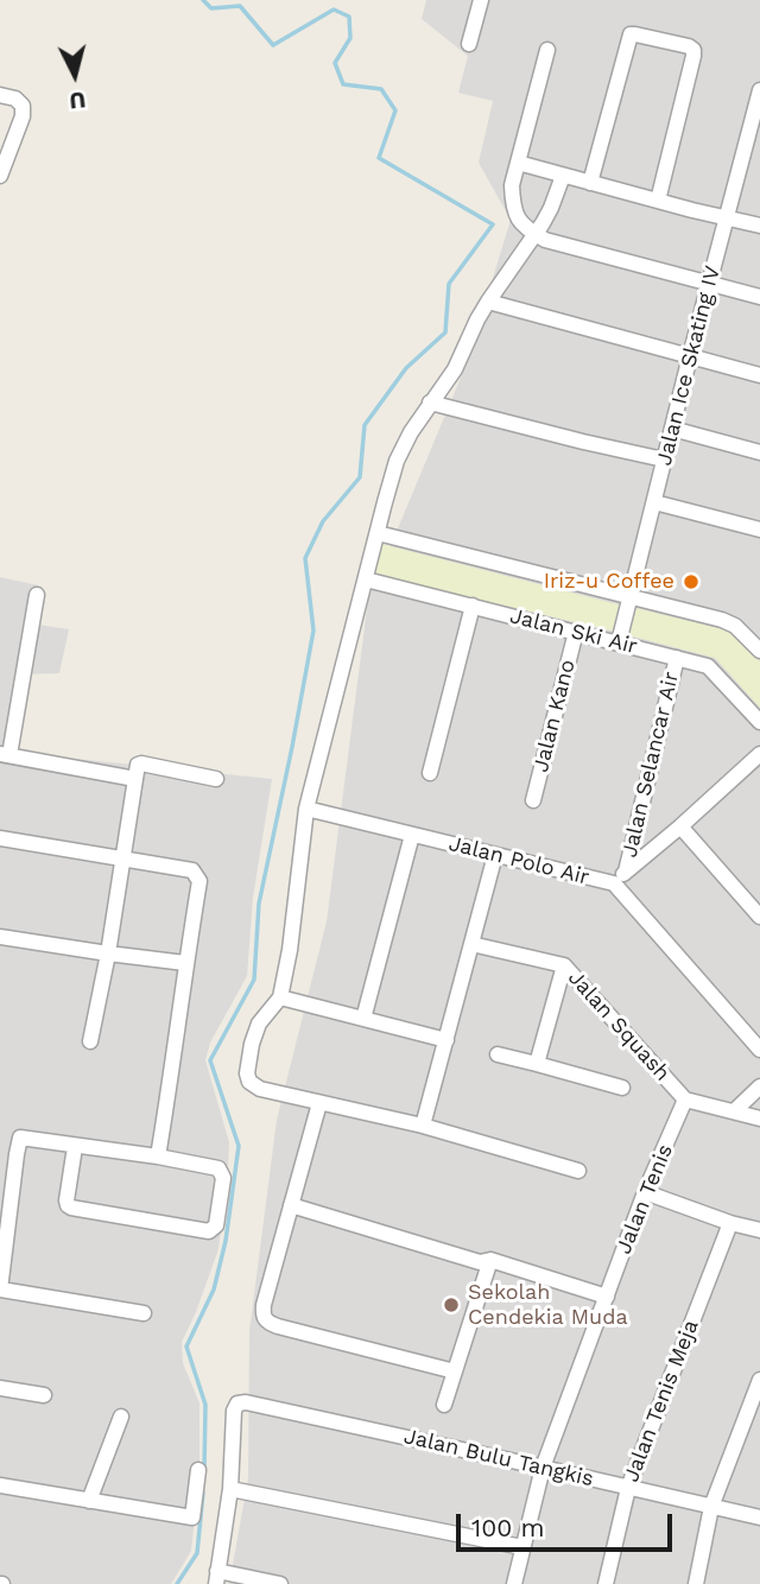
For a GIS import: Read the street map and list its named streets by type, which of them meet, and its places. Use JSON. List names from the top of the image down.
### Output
{
  "streets": {
    "street": [
      "Jalan Ice Skating IV",
      "Jalan Ski Air",
      "Jalan Kano",
      "Jalan Selancar Air",
      "Jalan Polo Air",
      "Jalan Squash",
      "Jalan Tenis",
      "Jalan Tenis Meja",
      "Jalan Bulu Tangkis"
    ]
  },
  "crossings": [
    ["Jalan Ice Skating IV", "Jalan Ski Air"],
    ["Jalan Ski Air", "Jalan Kano"],
    ["Jalan Ski Air", "Jalan Selancar Air"],
    ["Jalan Squash", "Jalan Tenis"],
    ["Jalan Tenis", "Jalan Bulu Tangkis"],
    ["Jalan Tenis Meja", "Jalan Bulu Tangkis"]
  ],
  "places": ["Iriz-u Coffee", "Sekolah Cendekia Muda"],
  "scale_bar": "100 m",
  "north": "bottom"
}
